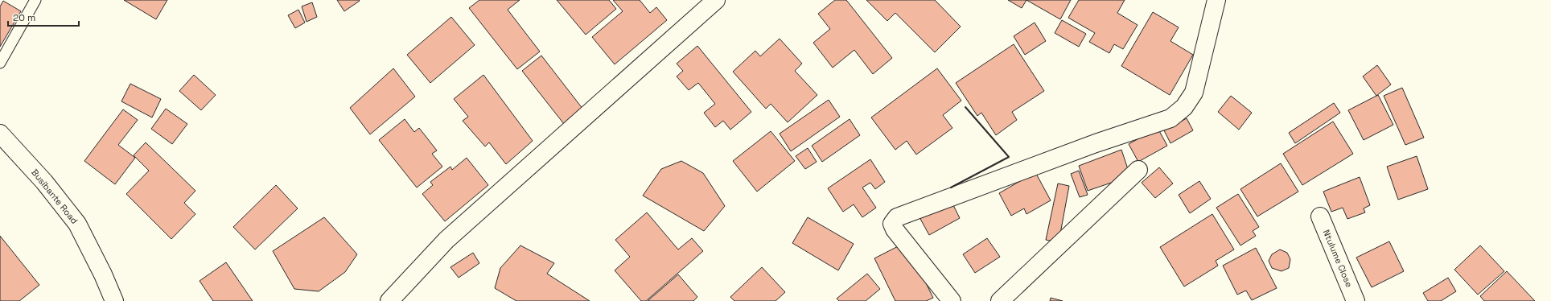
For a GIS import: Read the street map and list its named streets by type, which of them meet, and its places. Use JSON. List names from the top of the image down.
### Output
{
  "streets": {
    "street": ["Busibante Road", "Ntulume Close"]
  },
  "scale_bar": "20 m"
}
